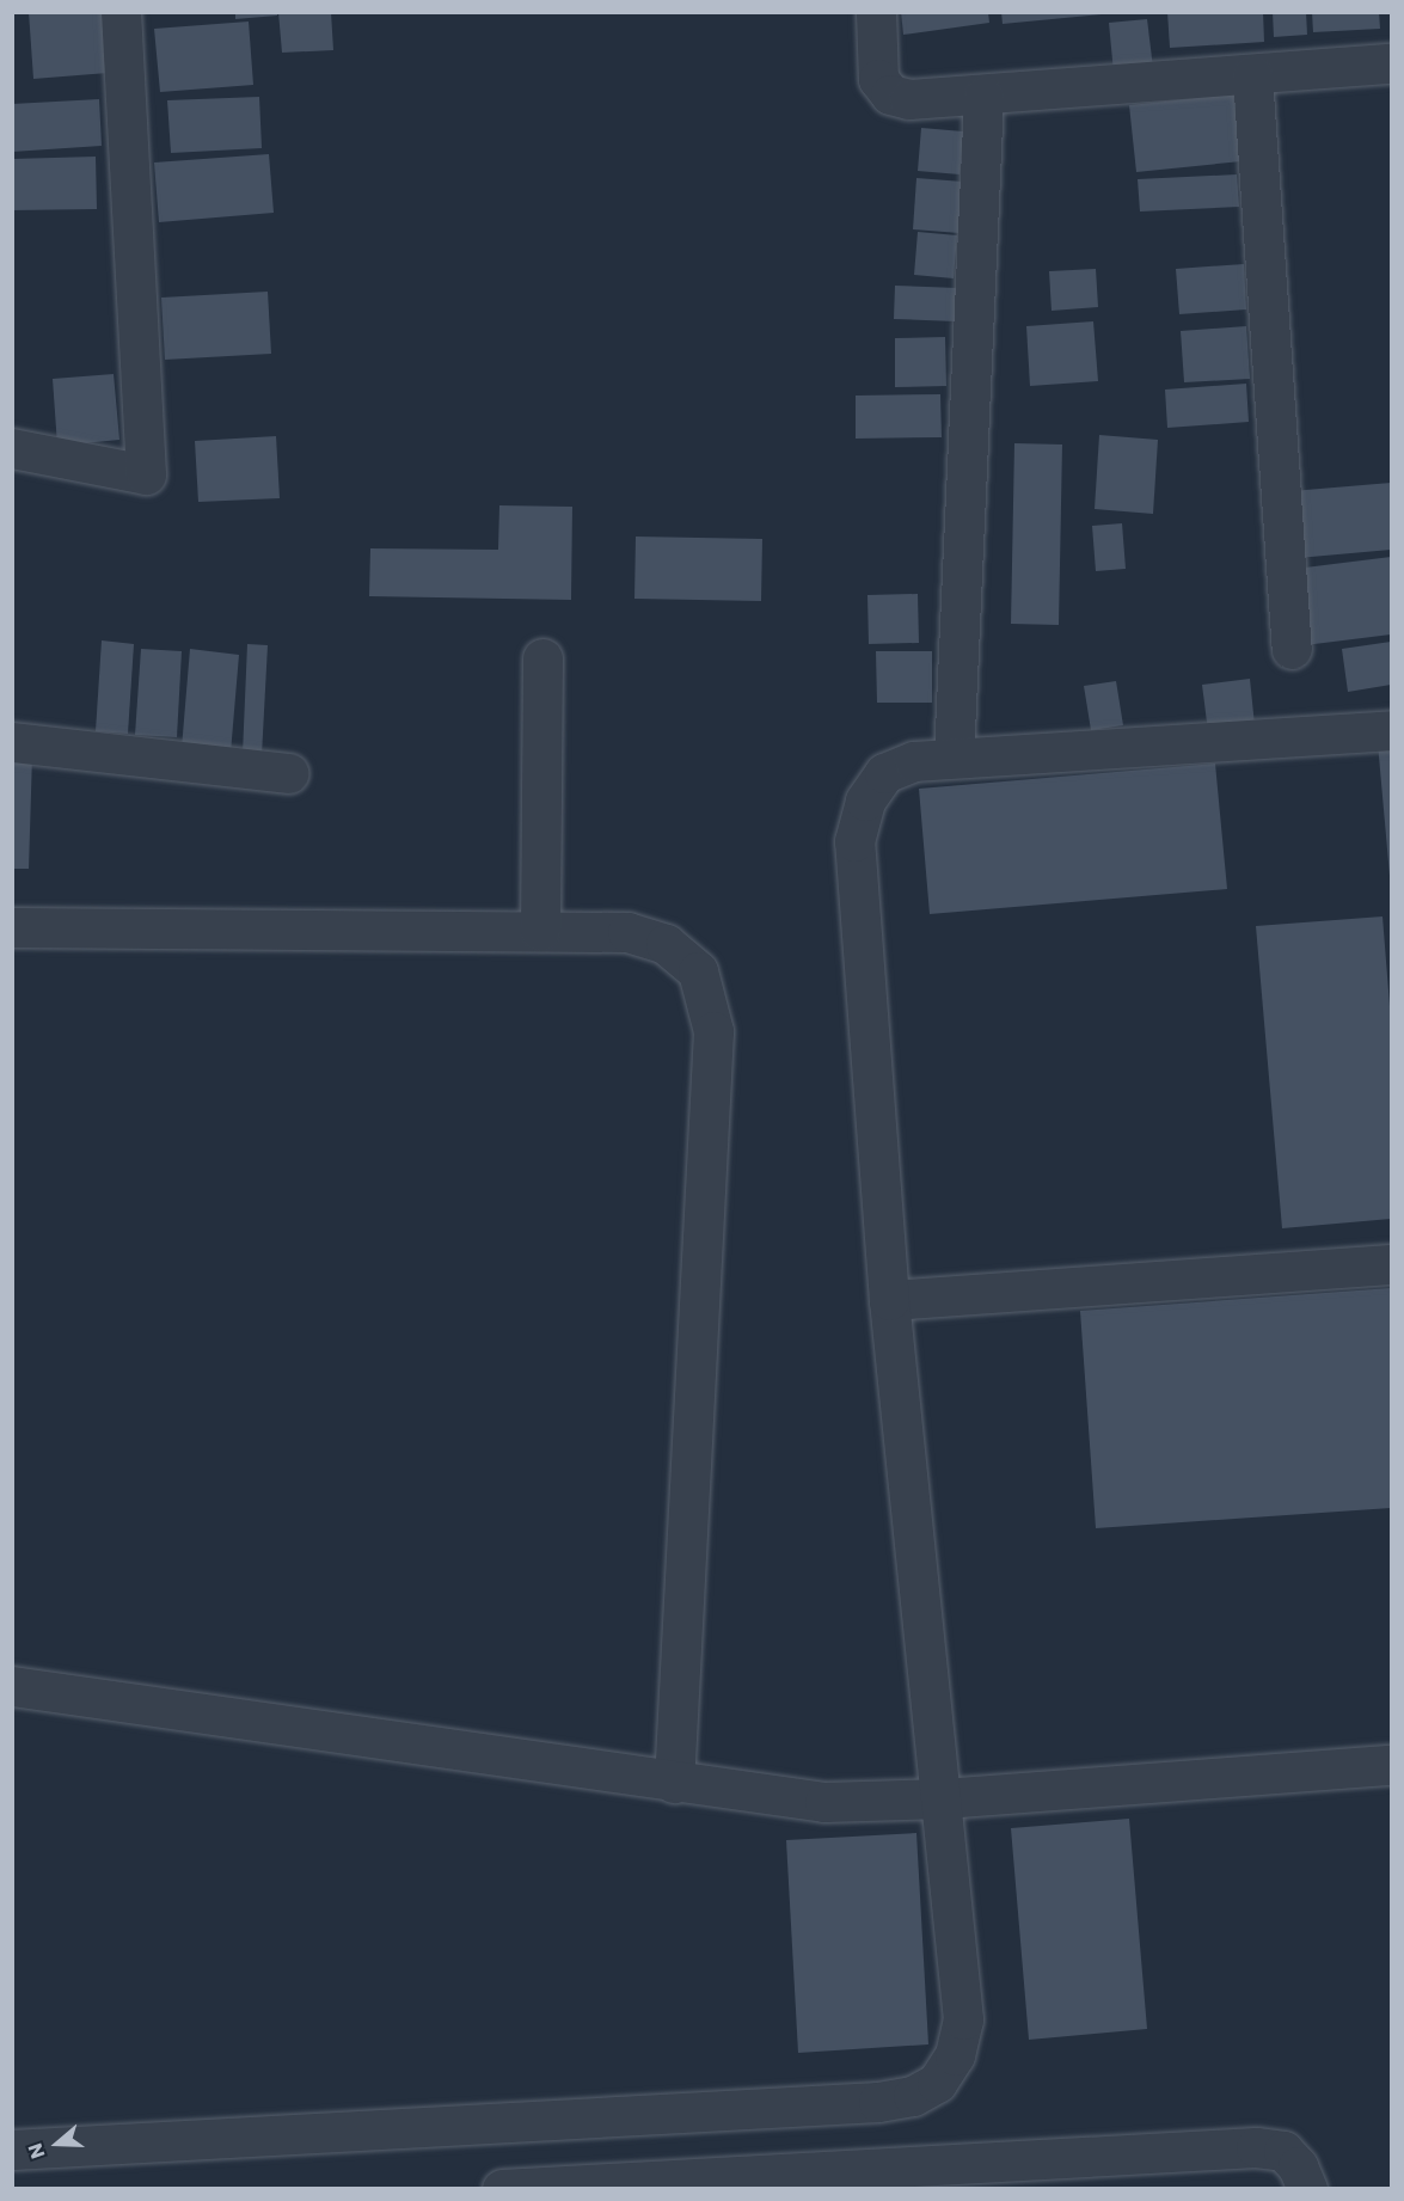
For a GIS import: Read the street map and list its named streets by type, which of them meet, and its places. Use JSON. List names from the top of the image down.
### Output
{
  "north": "left"
}
